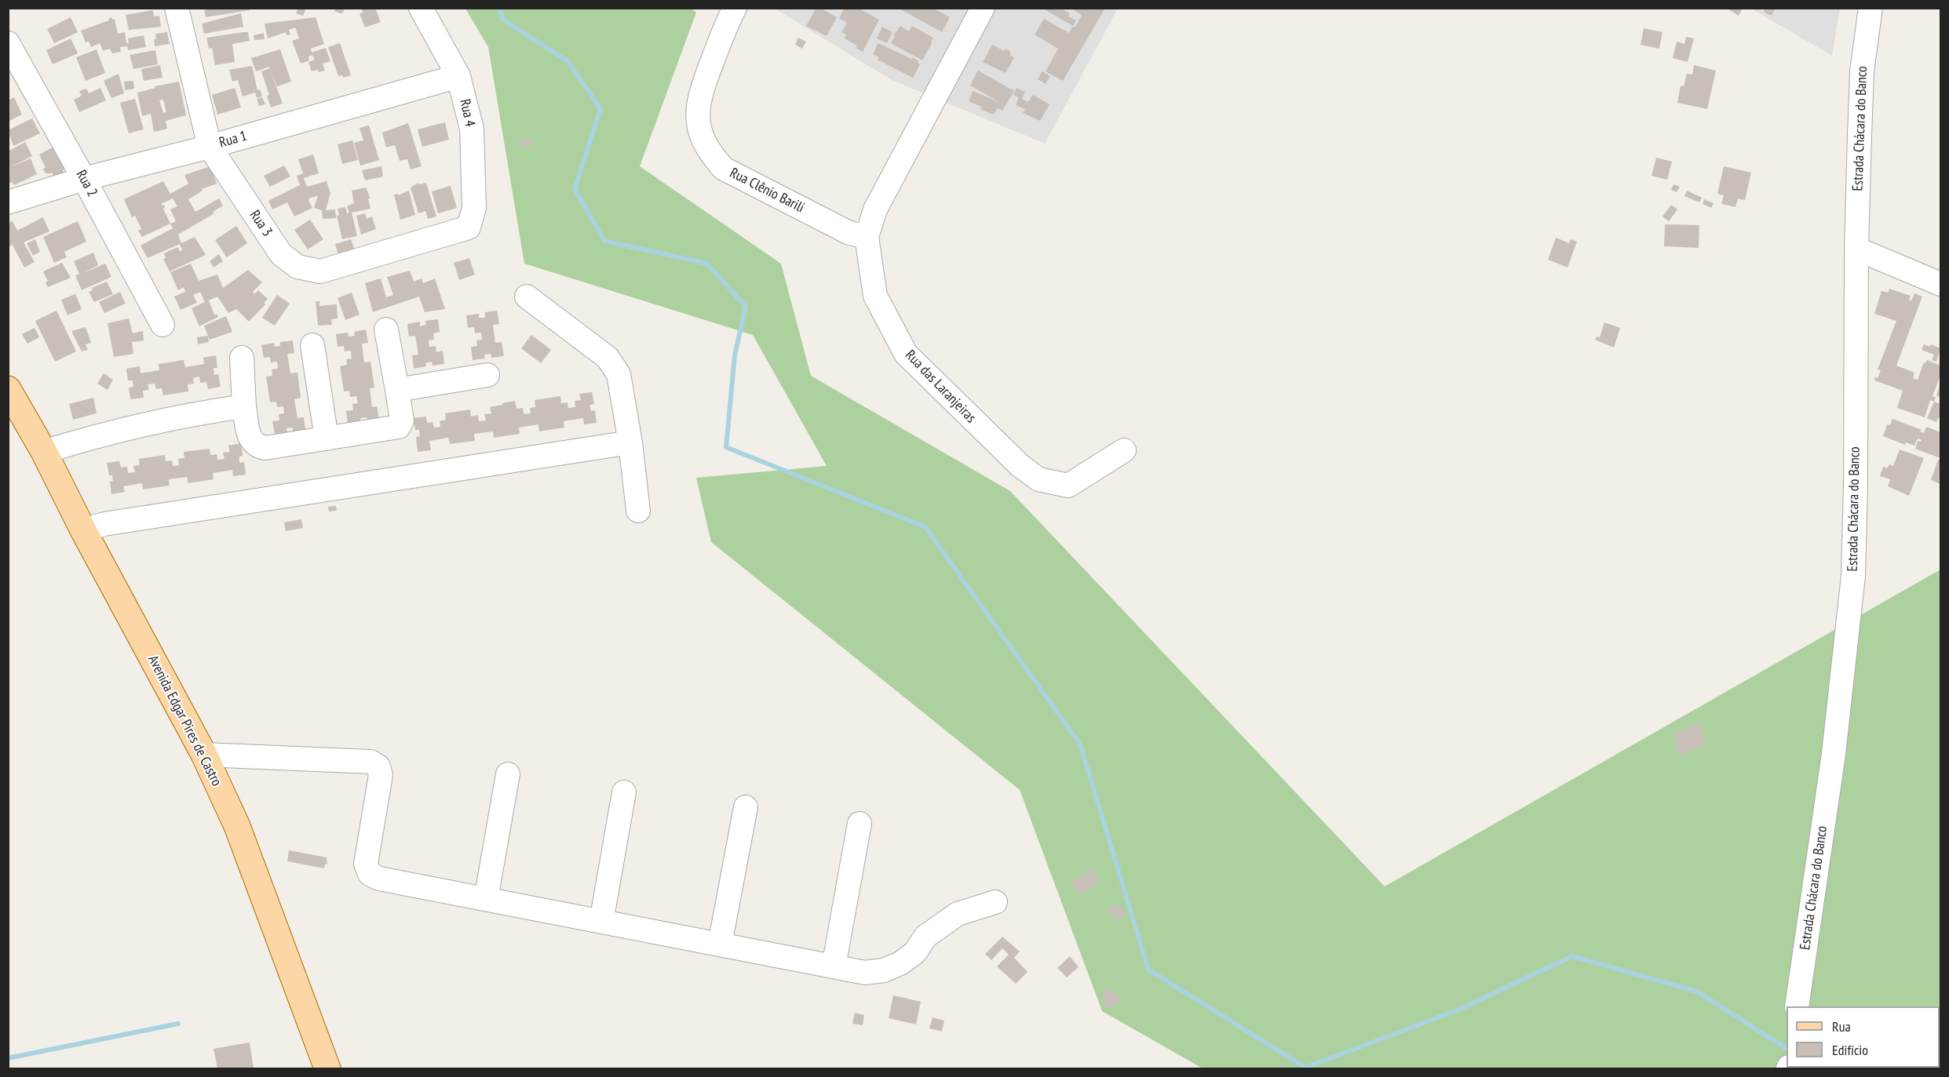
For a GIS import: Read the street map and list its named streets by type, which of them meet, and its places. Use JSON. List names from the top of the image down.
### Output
{
  "streets": {
    "main road": ["Avenida Edgar Pires de Castro"],
    "street": [
      "Rua 4",
      "Estrada Chácara do Banco",
      "Rua 1",
      "Rua 2",
      "Rua Clênio Barili",
      "Rua 3",
      "Rua das Laranjeiras"
    ]
  },
  "crossings": [
    ["Rua 4", "Rua 1"],
    ["Rua 4", "Rua 3"],
    ["Rua 1", "Rua 2"],
    ["Rua 1", "Rua 3"],
    ["Rua Clênio Barili", "Rua das Laranjeiras"]
  ],
  "legend": ["Rua", "Edifício"]
}
